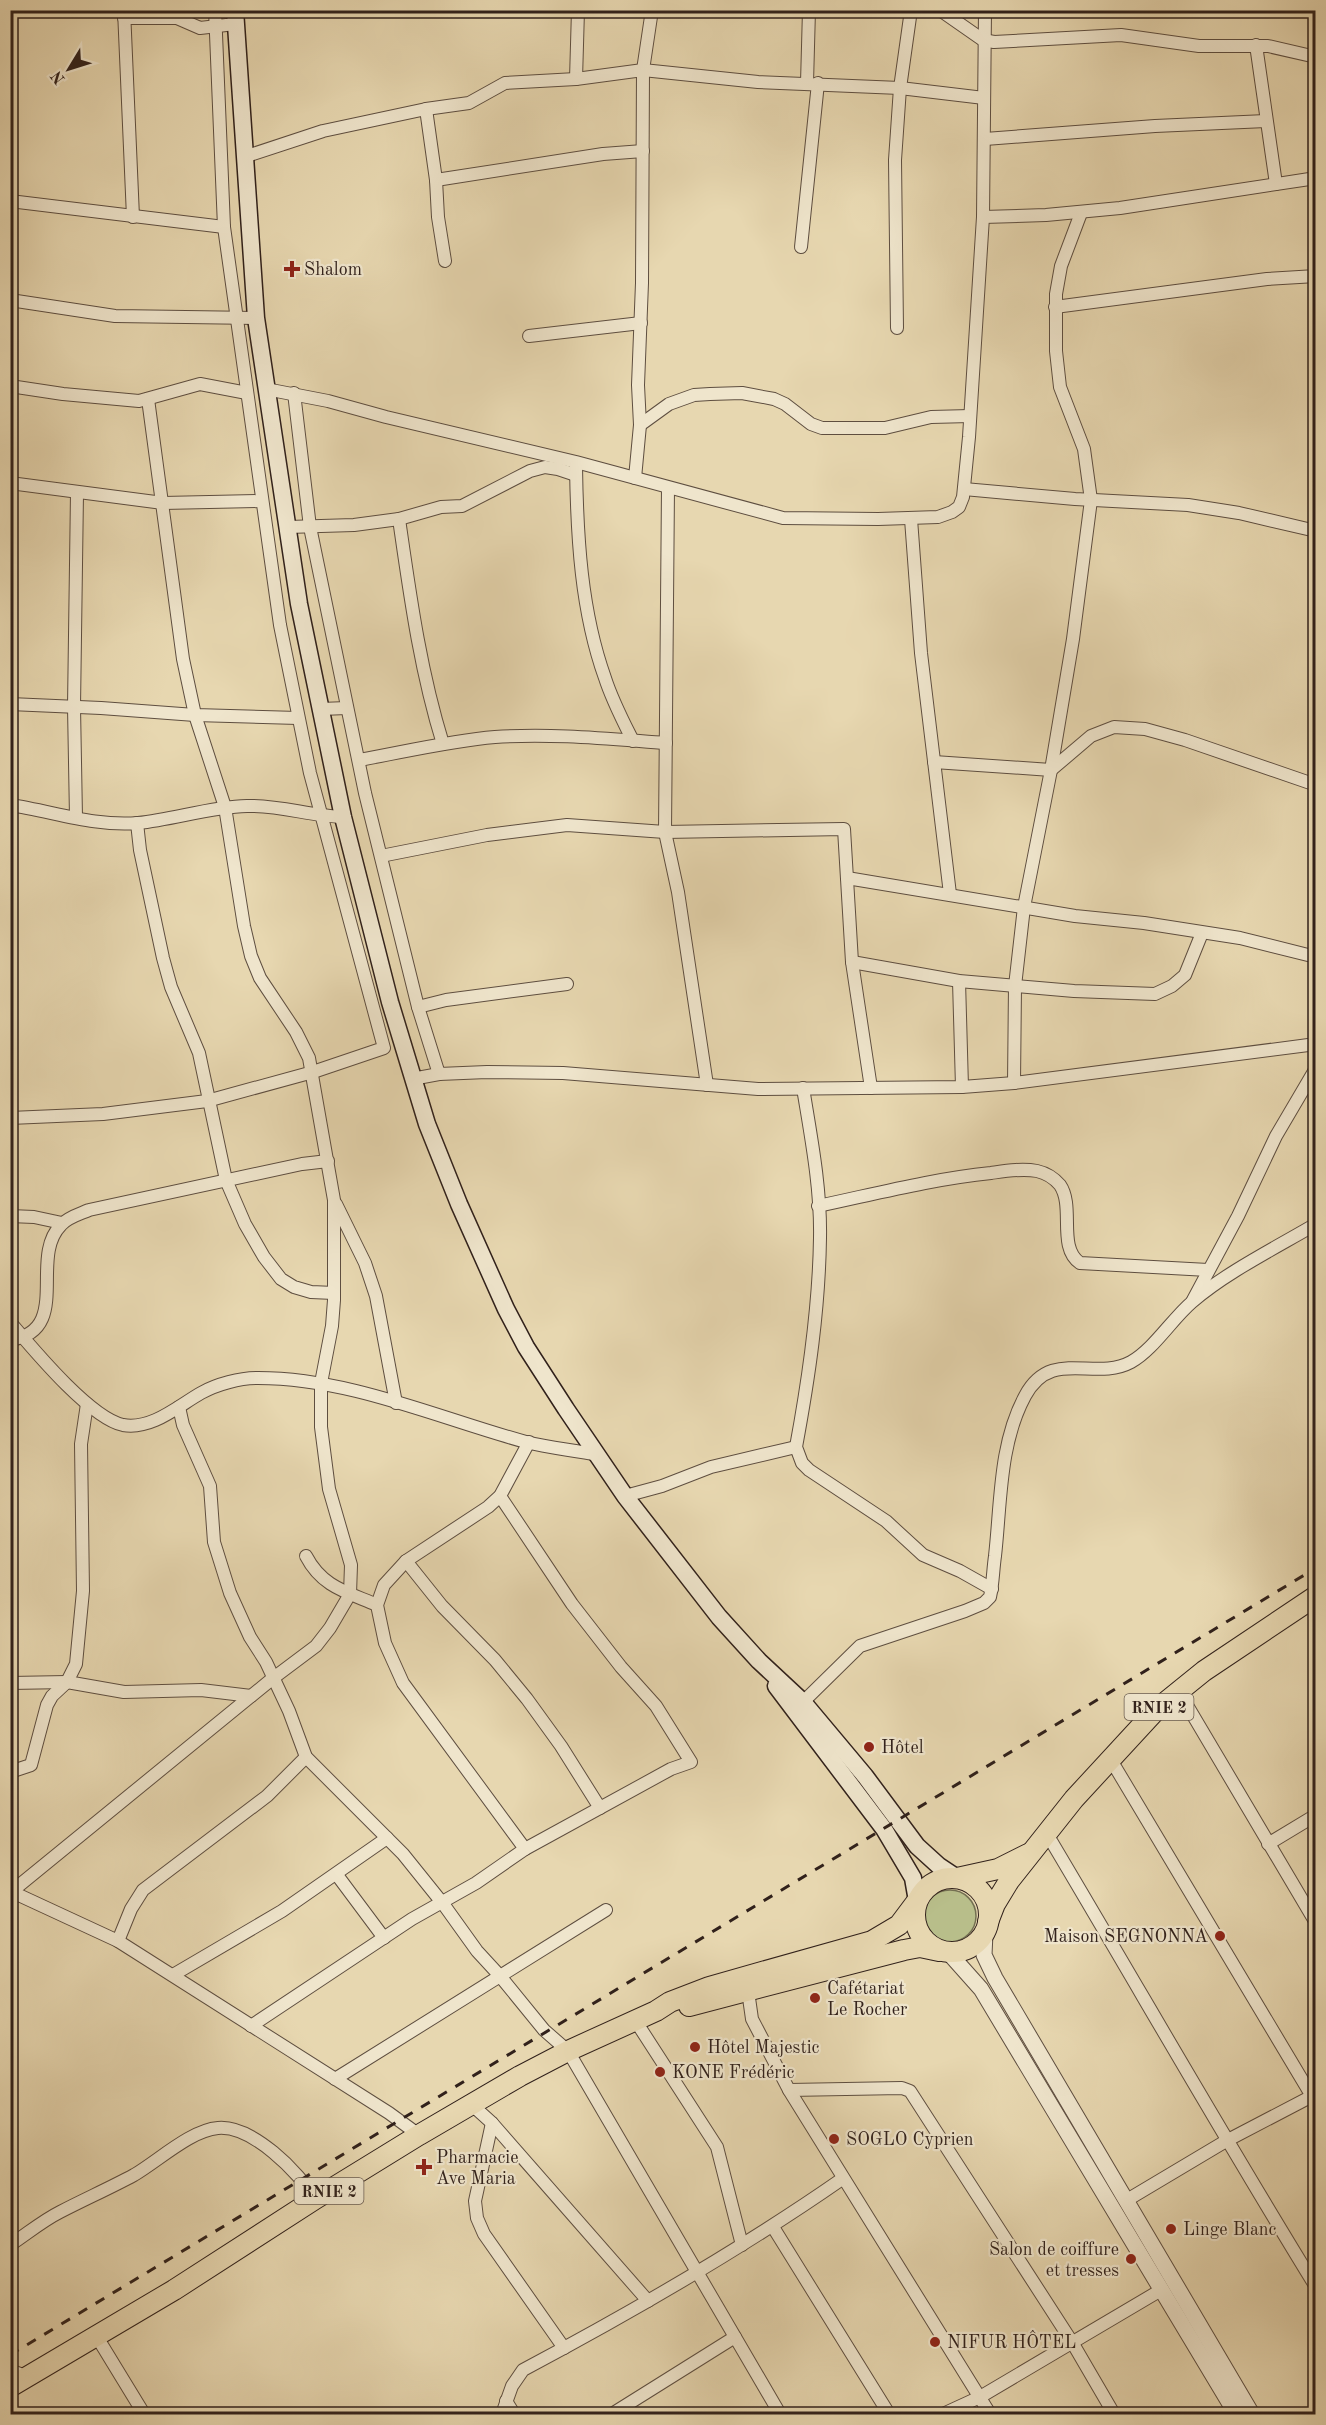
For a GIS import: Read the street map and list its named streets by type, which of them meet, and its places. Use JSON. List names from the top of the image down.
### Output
{
  "streets": {
    "highway": ["RNIE 2"]
  },
  "places": {
    "health": ["Shalom", "Pharmacie Ave Maria"],
    "other": [
      "Hôtel",
      "Maison SEGNONNA",
      "Cafétariat Le Rocher",
      "Hôtel Majestic",
      "KONE Frédéric",
      "SOGLO Cyprien",
      "Linge Blanc",
      "Salon de coiffure et tresses",
      "NIFUR HÔTEL"
    ]
  },
  "north": "bottom left"
}
